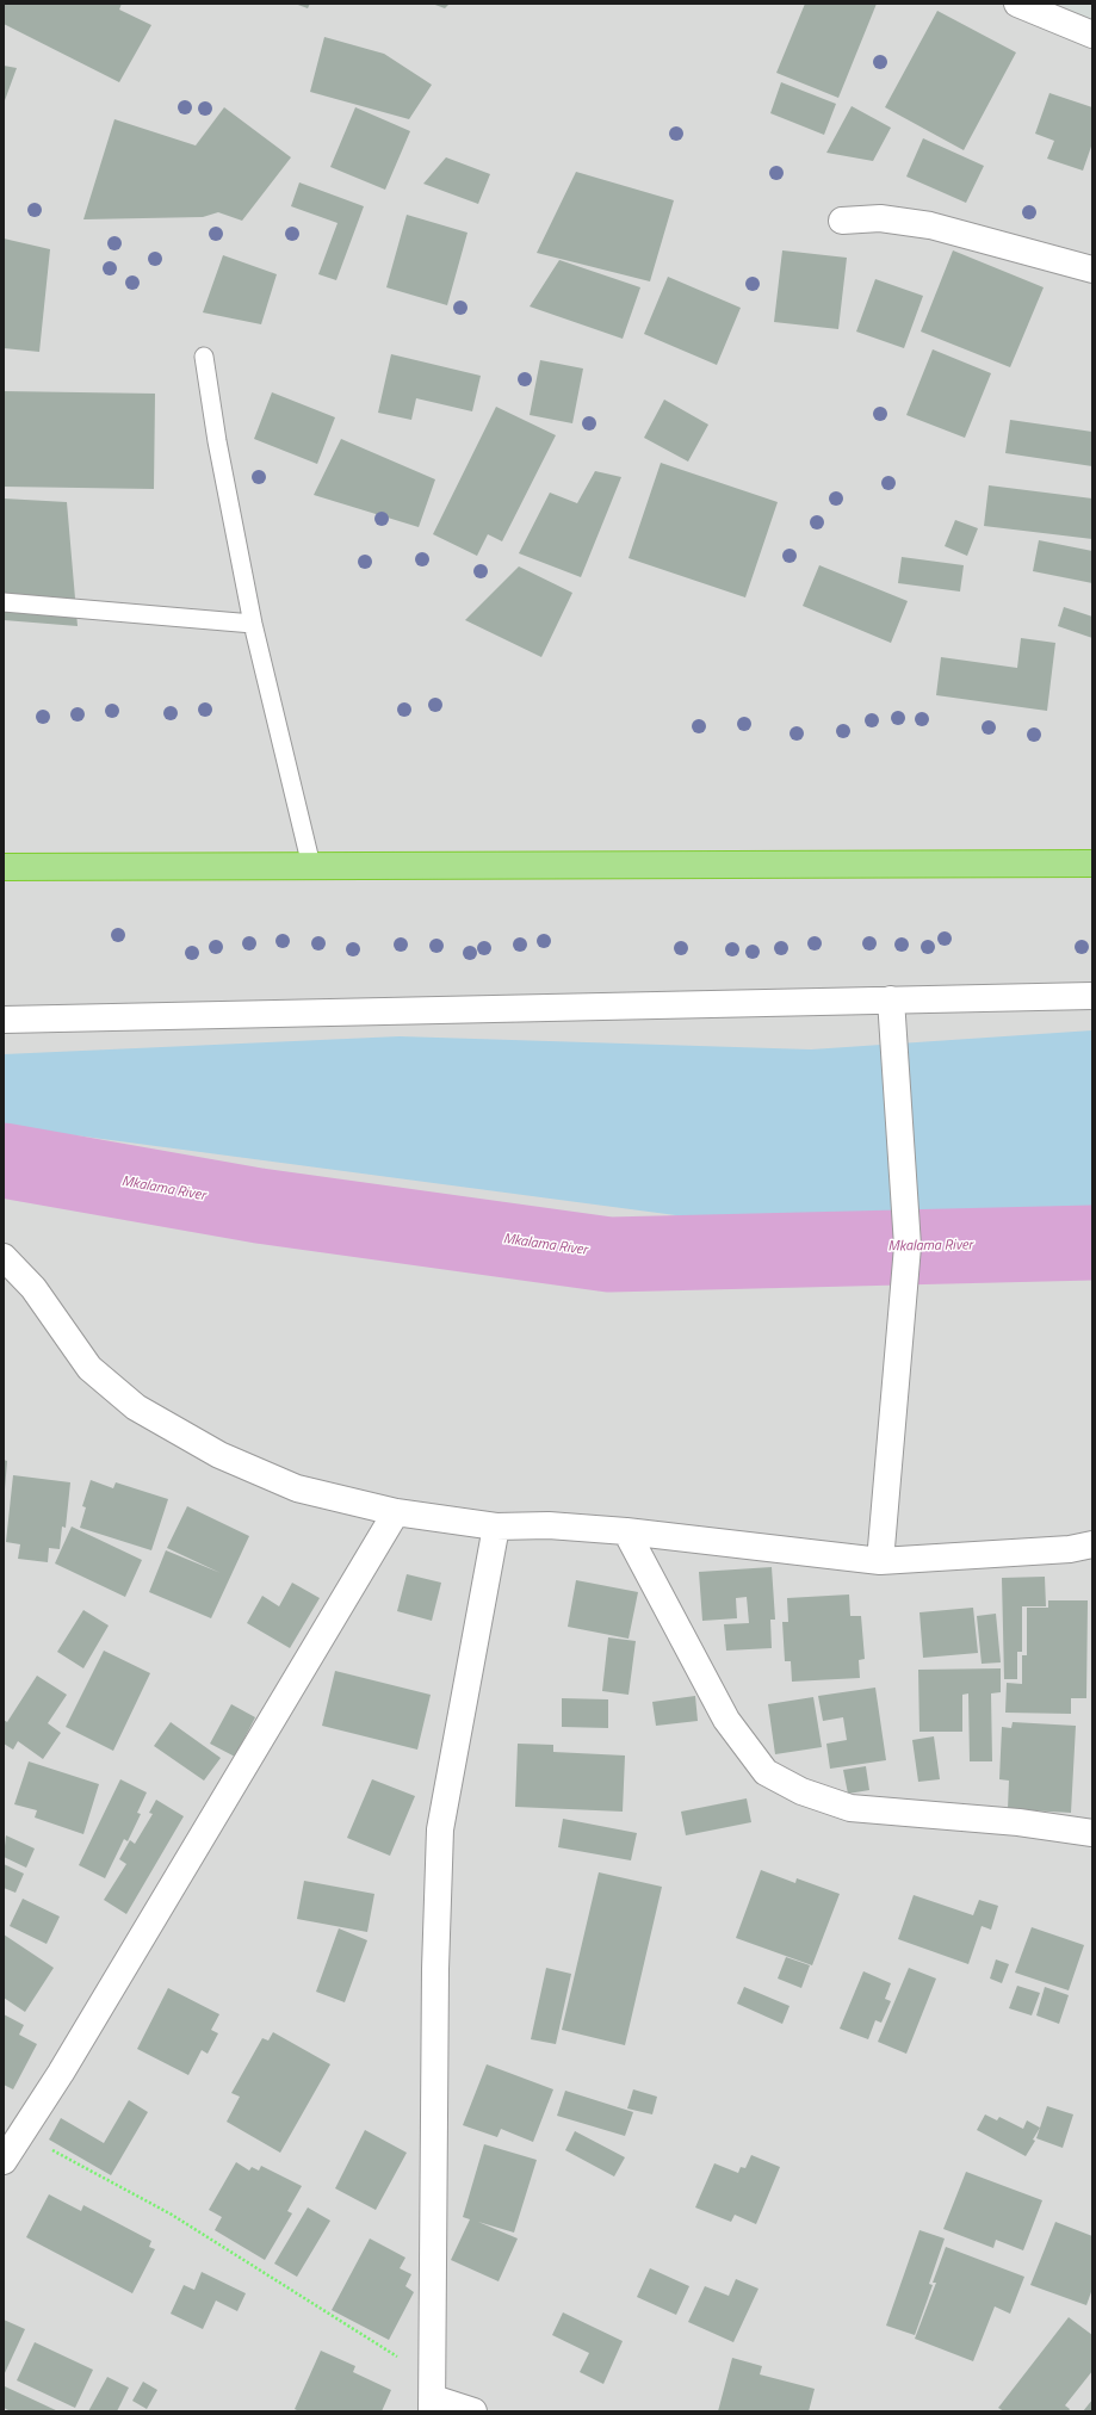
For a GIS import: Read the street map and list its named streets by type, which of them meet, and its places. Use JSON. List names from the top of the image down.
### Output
{
  "water": ["Mkalama River"]
}
